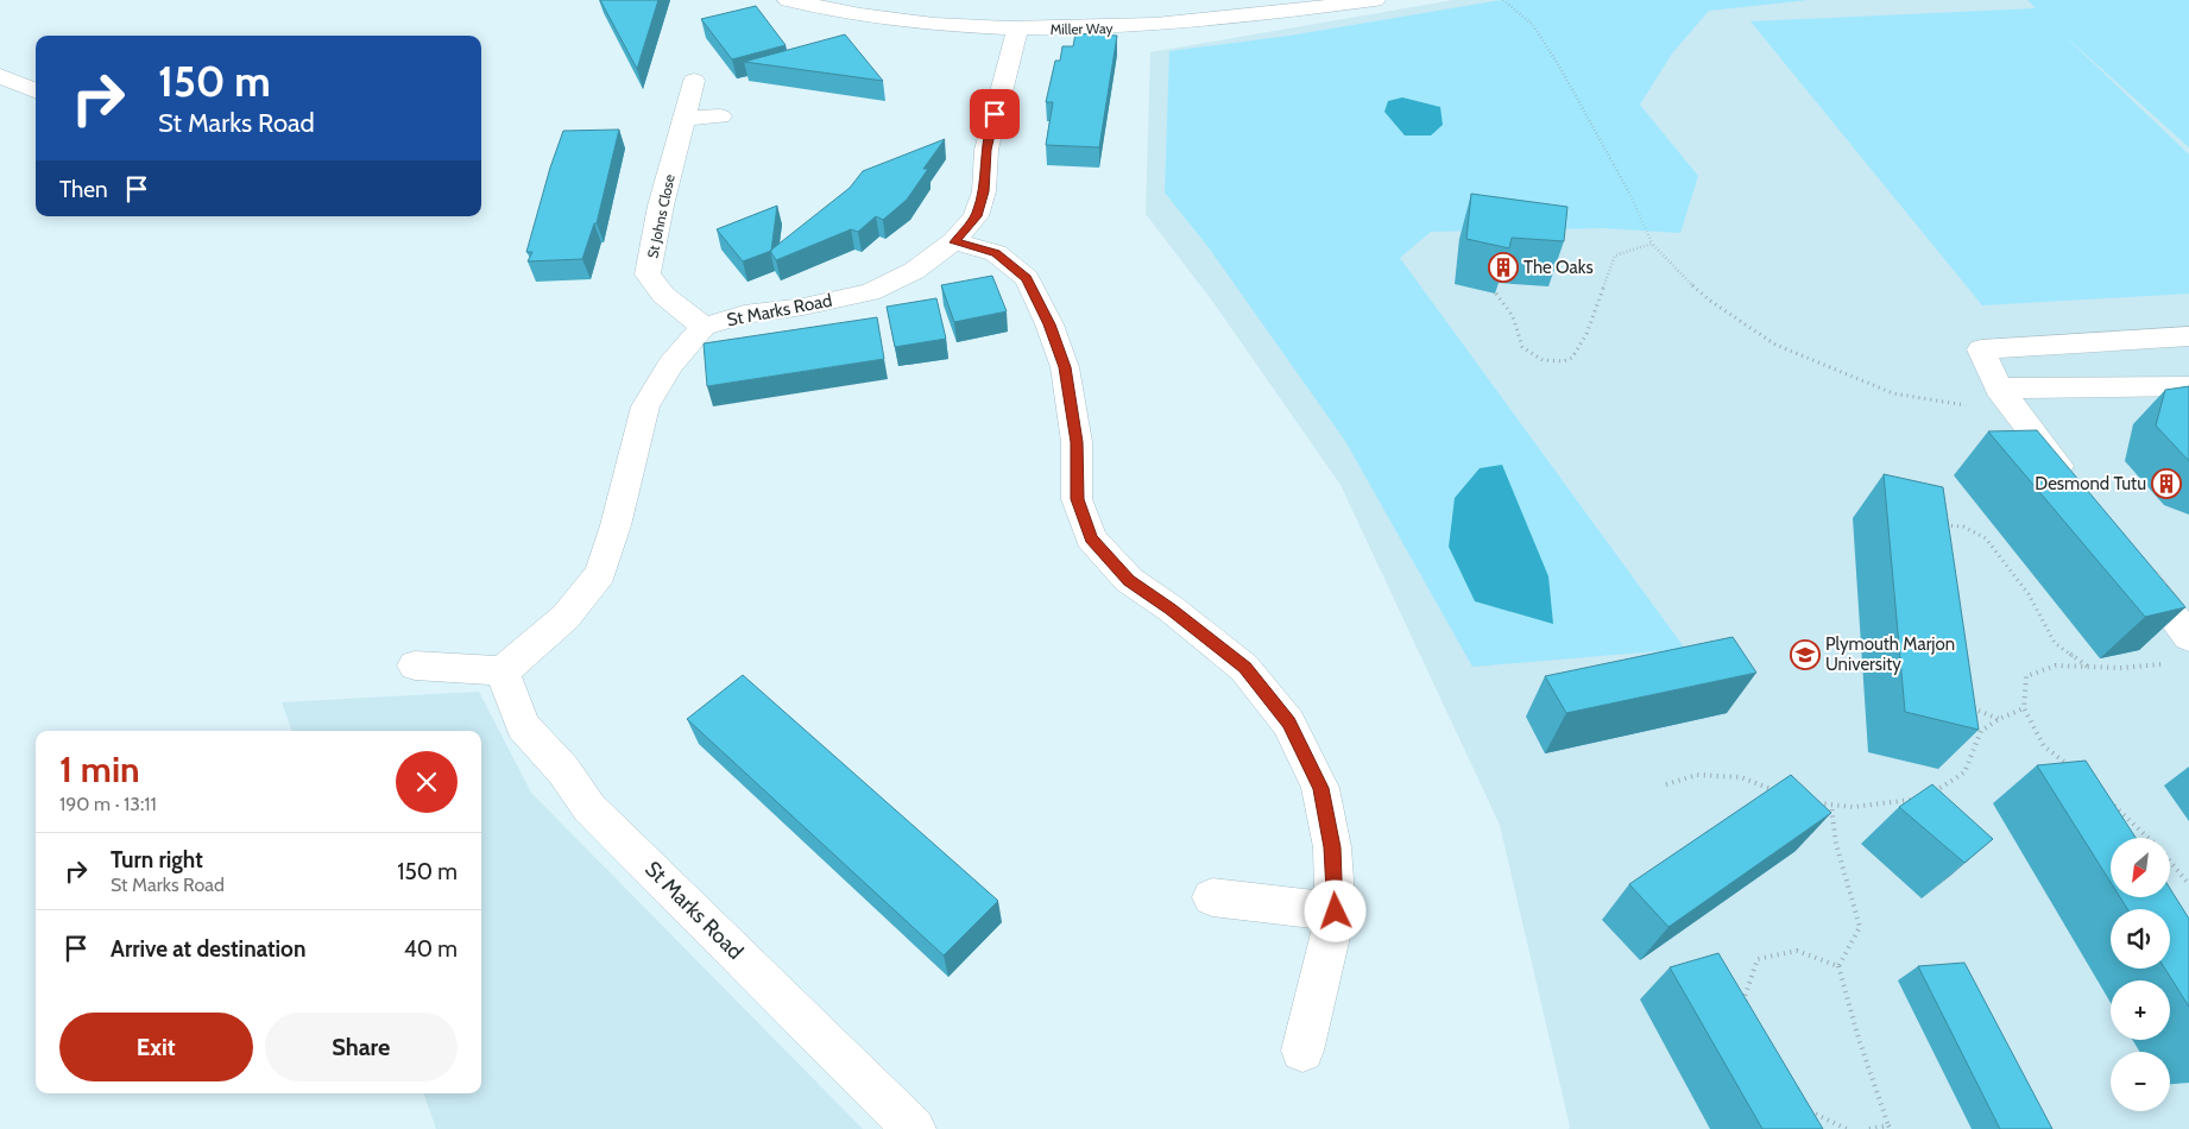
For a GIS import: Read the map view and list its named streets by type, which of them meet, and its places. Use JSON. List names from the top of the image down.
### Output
{
  "streets": {
    "street": ["Miller Way", "St Johns Close", "St Marks Road"]
  },
  "crossings": [
    ["Miller Way", "St Marks Road"],
    ["St Johns Close", "St Marks Road"]
  ],
  "places": {
    "building": ["The Oaks", "Desmond Tutu"],
    "school or university": ["Plymouth Marjon University"]
  },
  "north": "bottom left",
  "page": {
    "turn": ["150 m", "St Marks Road"],
    "then": "Then",
    "heading": ["1 min", "190 m · 13:11"],
    "list": [
      {
        "name": "Turn right",
        "note": "St Marks Road",
        "value": "150 m"
      },
      {
        "name": "Arrive at destination",
        "value": "40 m"
      }
    ],
    "map_buttons": ["+", "−"],
    "buttons": ["Exit", "Share"]
  }
}
